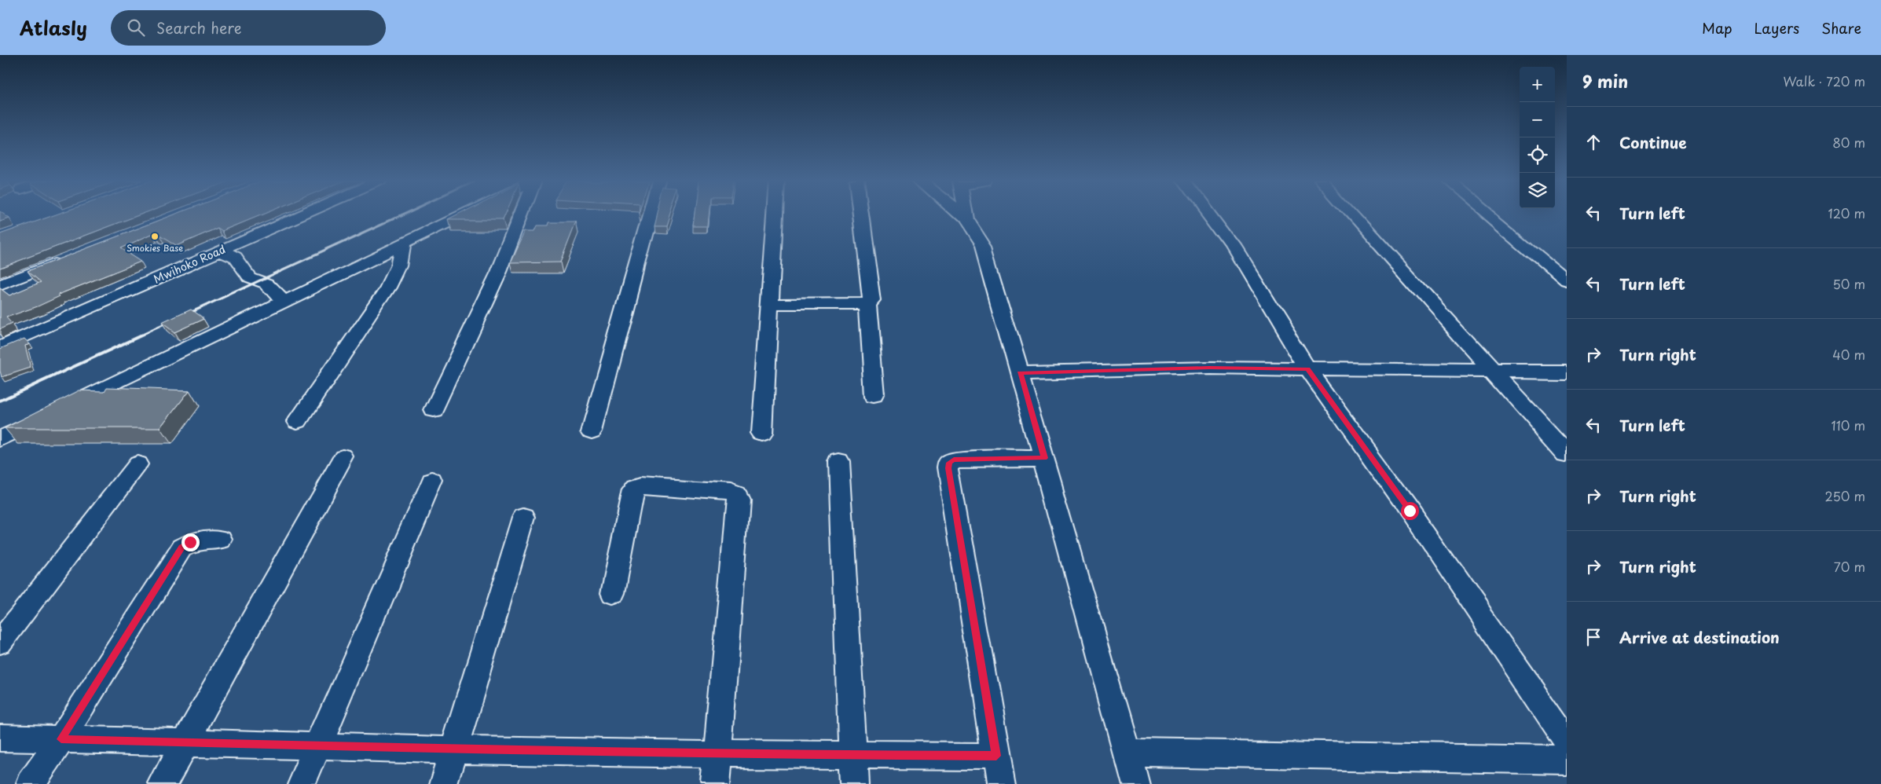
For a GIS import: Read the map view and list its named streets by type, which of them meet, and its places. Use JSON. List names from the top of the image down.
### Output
{
  "streets": {
    "street": ["Mwihoko Road"]
  },
  "places": ["Smokies Base"],
  "page": {
    "header": "Atlasly",
    "search": "Search here",
    "nav": ["Map", "Layers", "Share"],
    "heading": ["9 min", "Walk · 720 m"],
    "map_buttons": ["+", "−"],
    "list": [
      ["Continue", "80 m"],
      ["Turn left", "120 m"],
      ["Turn left", "50 m"],
      ["Turn right", "40 m"],
      ["Turn left", "110 m"],
      ["Turn right", "250 m"],
      ["Turn right", "70 m"],
      "Arrive at destination"
    ]
  }
}
